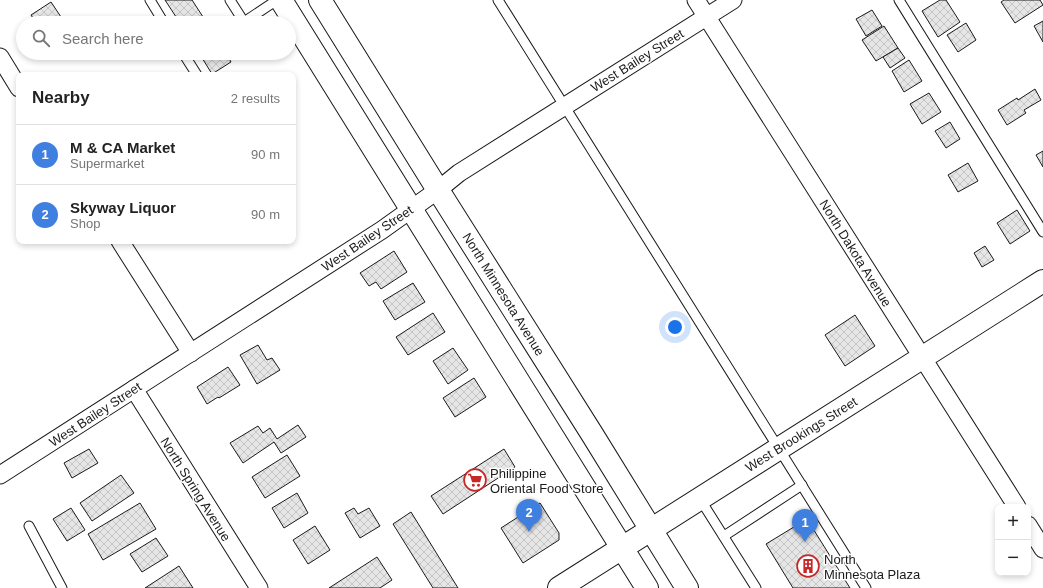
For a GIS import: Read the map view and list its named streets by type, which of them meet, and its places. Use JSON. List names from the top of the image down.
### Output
{
  "streets": {
    "main road": ["North Minnesota Avenue", "West Brookings Street"],
    "street": ["West Bailey Street", "North Dakota Avenue", "North Spring Avenue"]
  },
  "crossings": [
    ["West Bailey Street", "North Dakota Avenue"],
    ["West Bailey Street", "North Minnesota Avenue"],
    ["West Bailey Street", "North Spring Avenue"],
    ["North Dakota Avenue", "West Brookings Street"],
    ["North Minnesota Avenue", "West Brookings Street"]
  ],
  "places": {
    "supermarket": ["Philippine Oriental Food Store"],
    "building": ["North Minnesota Plaza"]
  },
  "page": {
    "search": "Search here",
    "heading": ["Nearby", "2 results"],
    "list": [
      {
        "mark": "1",
        "name": "M & CA Market",
        "note": "Supermarket",
        "value": "90 m"
      },
      {
        "mark": "2",
        "name": "Skyway Liquor",
        "note": "Shop",
        "value": "90 m"
      }
    ],
    "pins": ["2", "1"],
    "map_buttons": ["+", "−"]
  }
}
